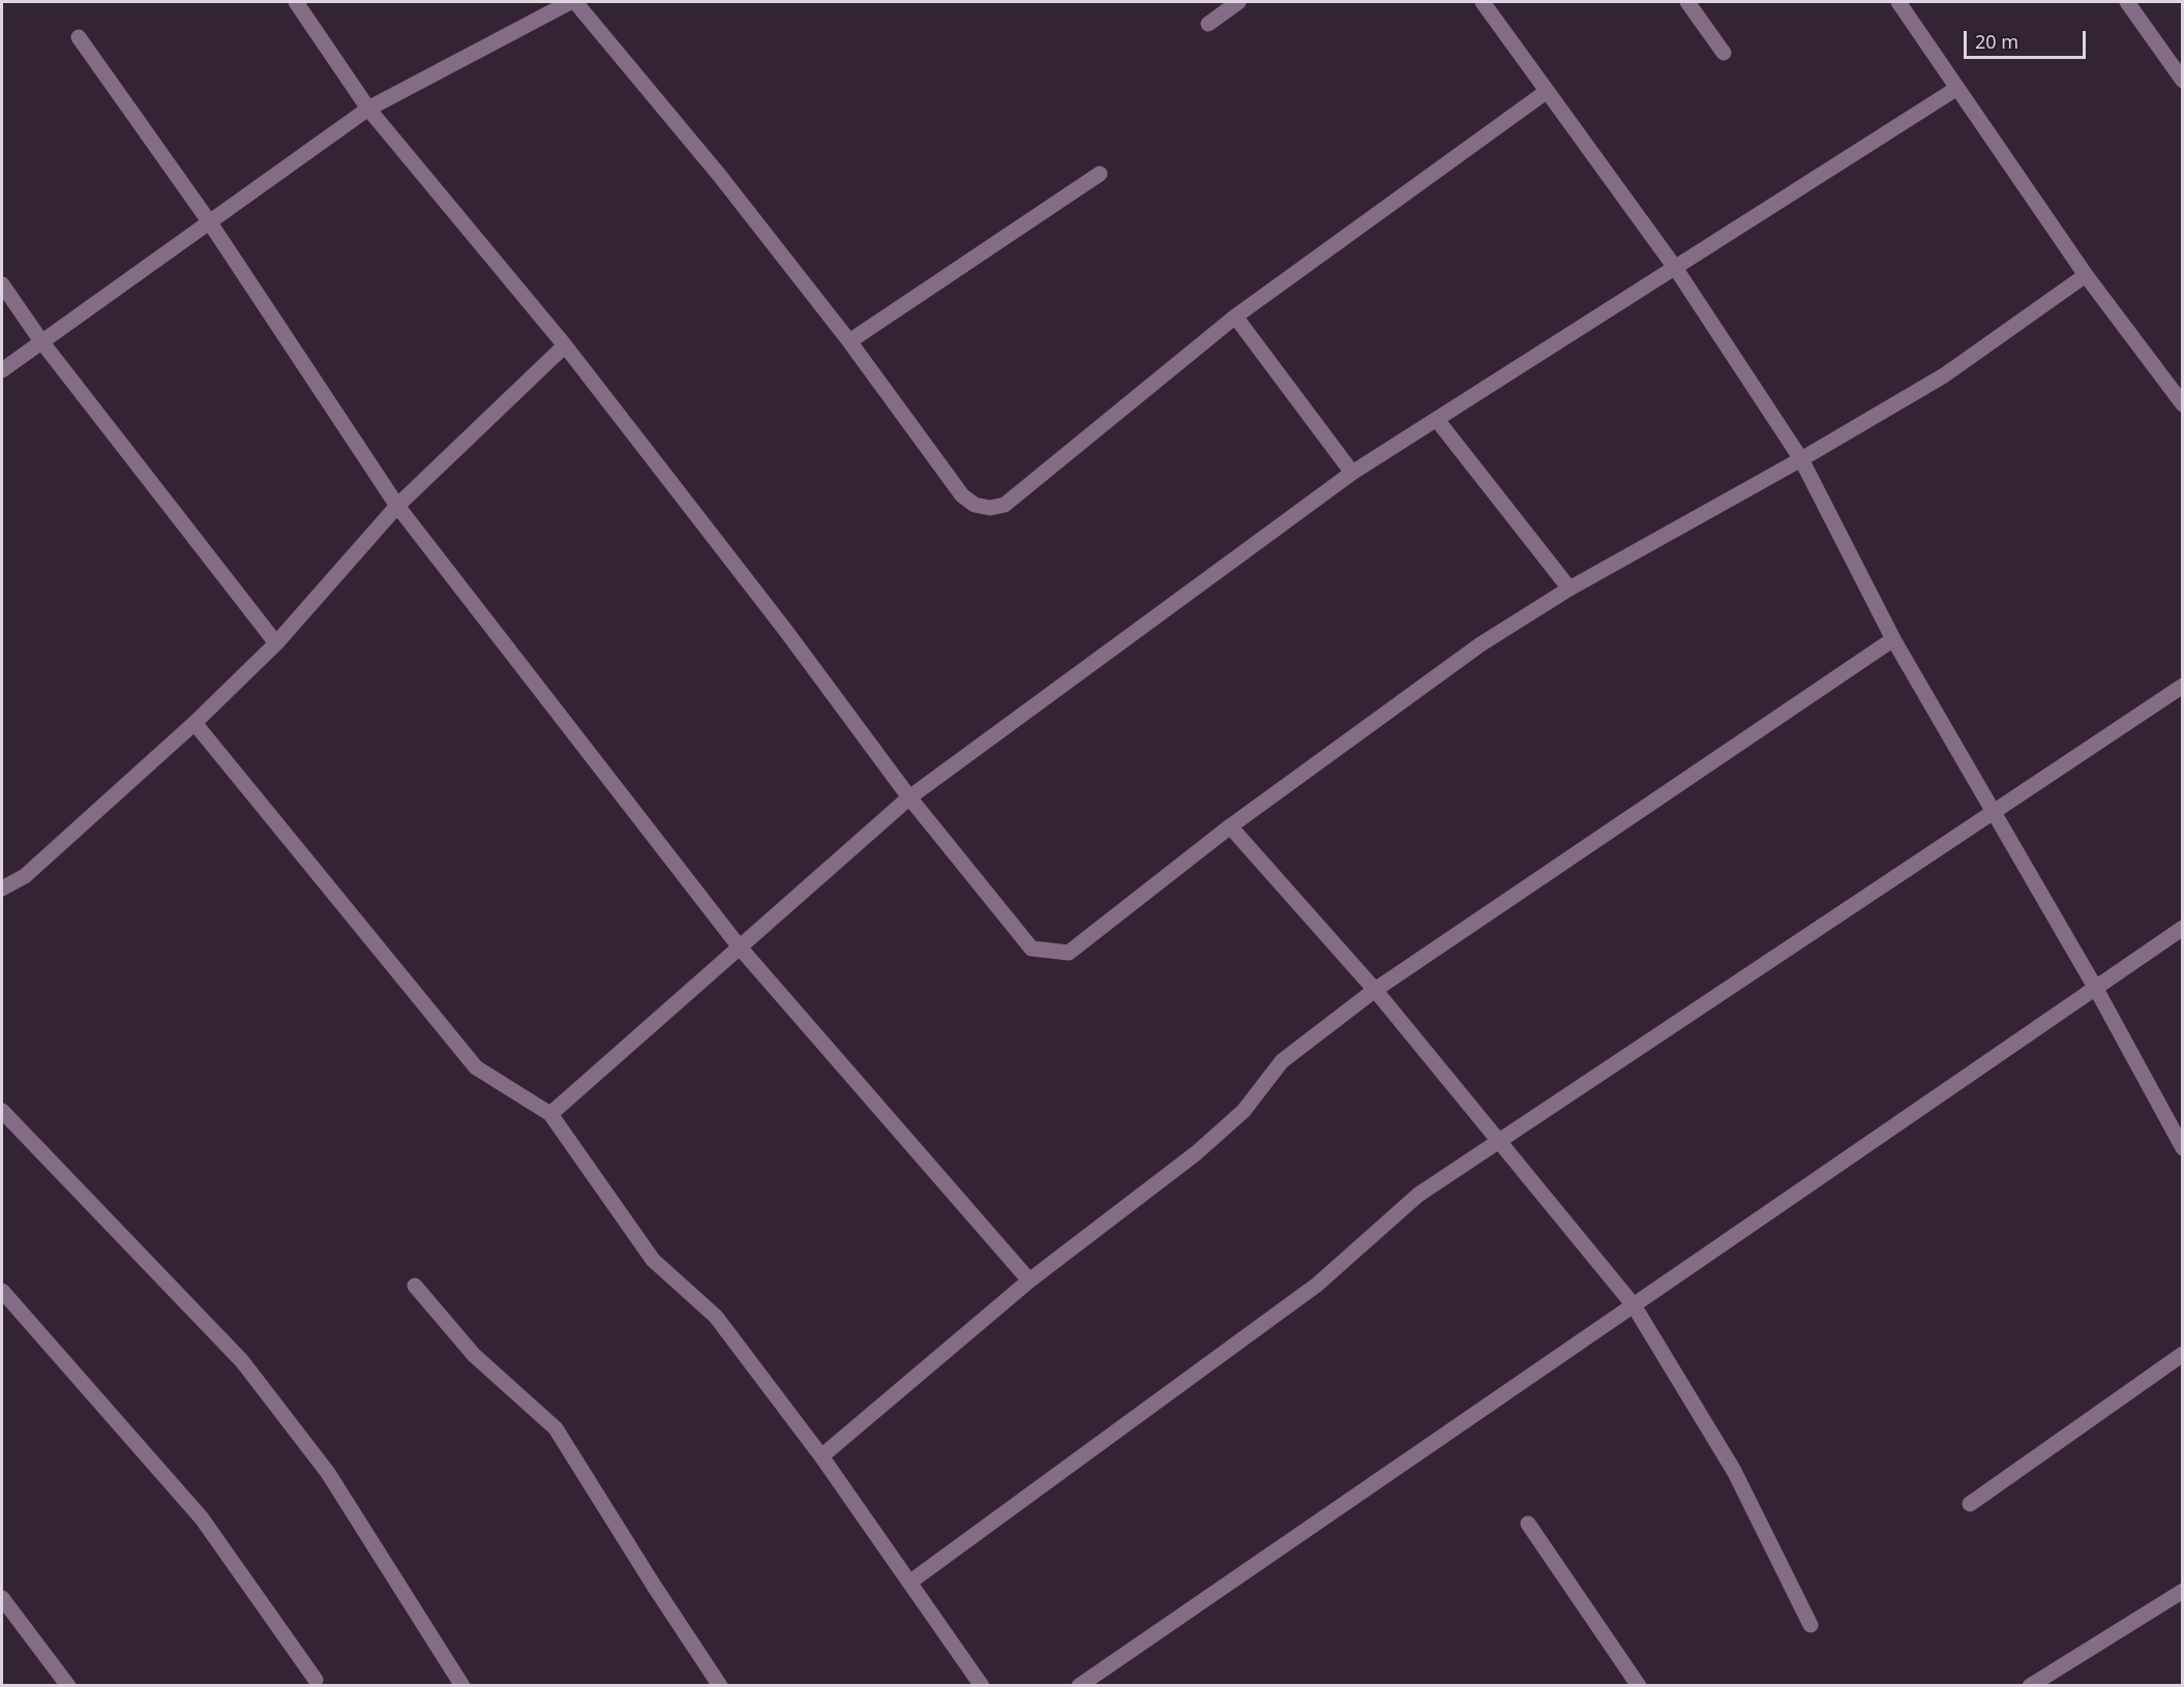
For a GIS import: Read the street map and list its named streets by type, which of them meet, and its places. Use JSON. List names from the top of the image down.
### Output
{
  "scale_bar": "20 m"
}
